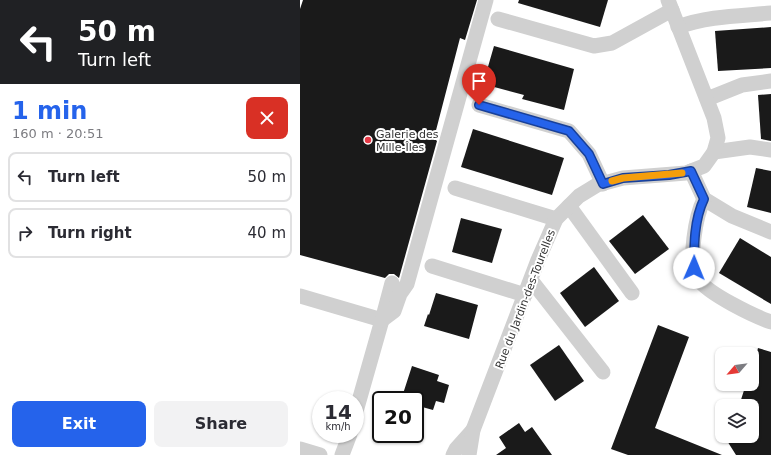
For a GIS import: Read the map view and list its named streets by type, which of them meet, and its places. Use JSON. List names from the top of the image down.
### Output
{
  "streets": {
    "street": ["Rue du Jardin-des-Tourelles"]
  },
  "places": ["Galerie des Mille-Îles"],
  "north": "bottom left",
  "page": {
    "turn": ["50 m", "Turn left"],
    "heading": ["1 min", "160 m · 20:51"],
    "list": [
      {
        "name": "Turn left",
        "value": "50 m"
      },
      {
        "name": "Turn right",
        "value": "40 m"
      }
    ],
    "speed": "14 km/h",
    "limit": "20",
    "buttons": ["Exit", "Share"]
  }
}
